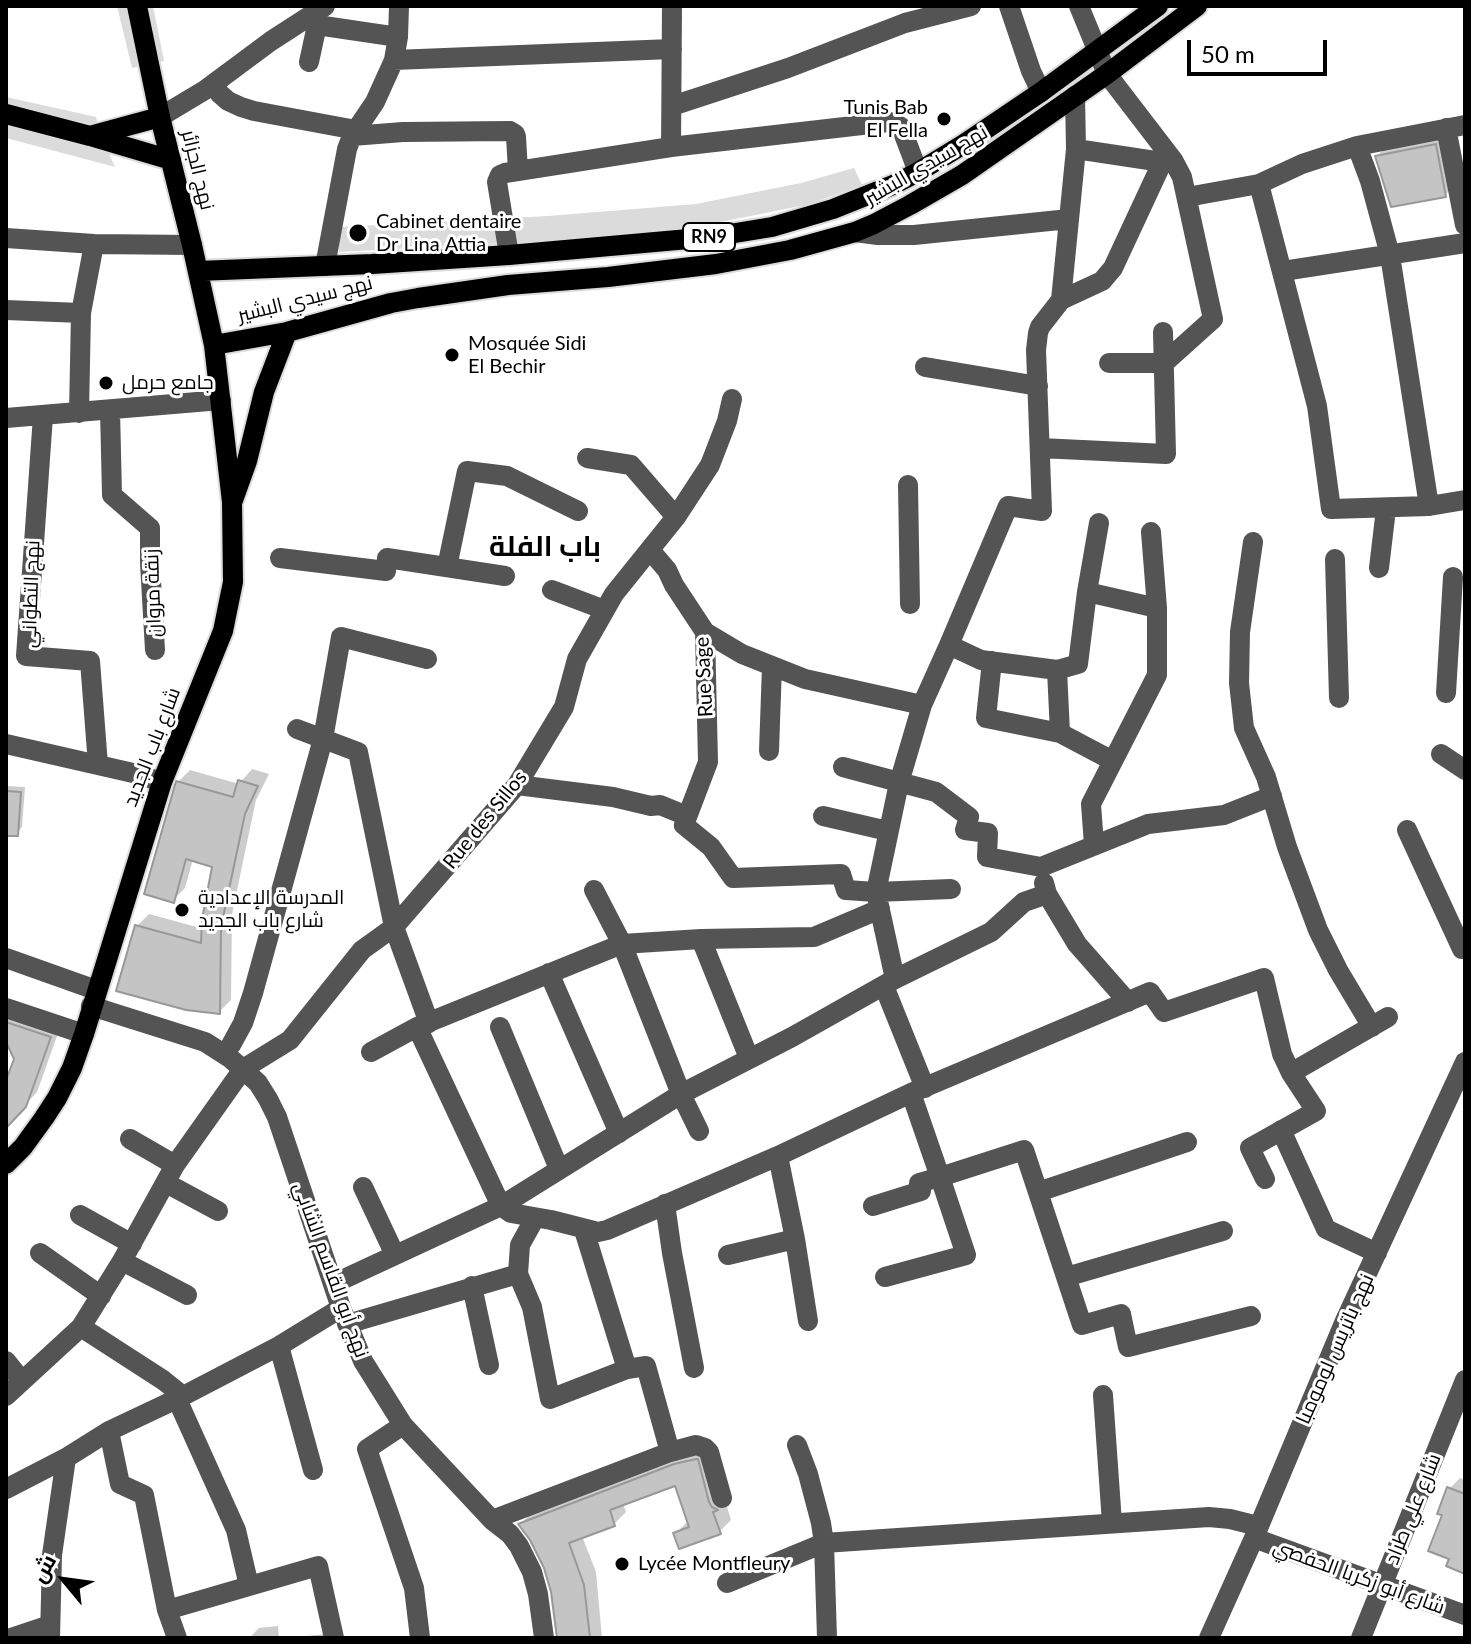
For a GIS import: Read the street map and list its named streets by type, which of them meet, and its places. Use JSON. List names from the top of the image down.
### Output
{
  "streets": {
    "main road": [
      "نهج سيدي البشير",
      "نهج الجزائر",
      "RN9",
      "شارع باب الجديد"
    ],
    "street": [
      "زنقة مروان",
      "نهج التطواني",
      "Rue Sage",
      "Rue des Sillos",
      "نهج أبو القاسم الشابي",
      "نهج باتريس لومومبا",
      "شارع علي طراد",
      "شارع أبو زكريا الحفصي"
    ]
  },
  "crossings": [
    ["نهج سيدي البشير", "نهج الجزائر"],
    ["نهج سيدي البشير", "شارع باب الجديد"],
    ["نهج الجزائر", "شارع باب الجديد"],
    ["Rue Sage", "Rue des Sillos"],
    ["شارع باب الجديد", "نهج أبو القاسم الشابي"],
    ["Rue des Sillos", "نهج أبو القاسم الشابي"],
    ["نهج باتريس لومومبا", "شارع أبو زكريا الحفصي"],
    ["شارع علي طراد", "شارع أبو زكريا الحفصي"]
  ],
  "districts": ["باب الفلة"],
  "places": [
    "Tunis Bab El Fella",
    "Cabinet dentaire Dr Lina Attia",
    "Mosquée Sidi El Bechir",
    "جامع حرمل",
    "المدرسة الإعدادية شارع باب الجديد",
    "Lycée Montfleury"
  ],
  "scale_bar": "50 m",
  "north": "top left"
}
